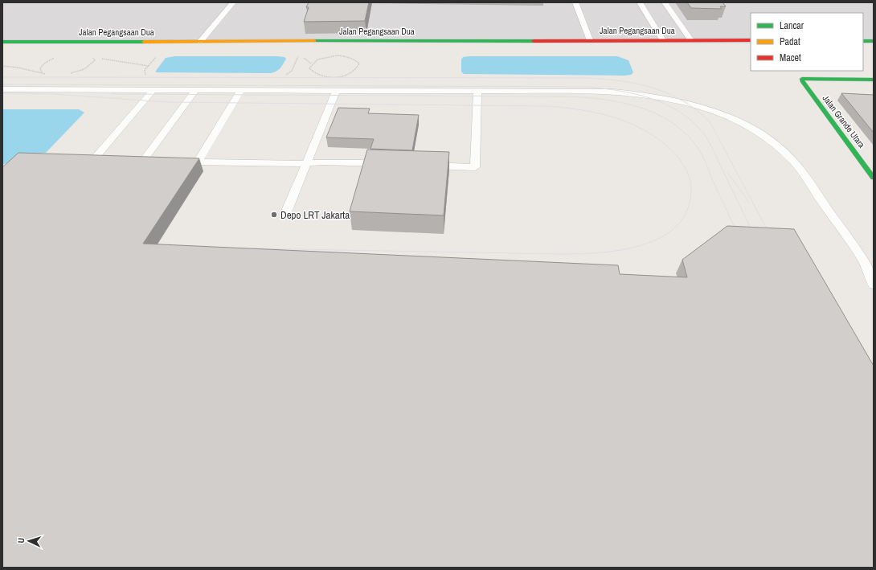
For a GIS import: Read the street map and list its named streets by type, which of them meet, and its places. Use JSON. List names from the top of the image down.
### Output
{
  "streets": {
    "main road": ["Jalan Pegangsaan Dua", "Jalan Grande Utara"]
  },
  "places": ["Depo LRT Jakarta"],
  "legend": ["Lancar", "Padat", "Macet"],
  "north": "left"
}
